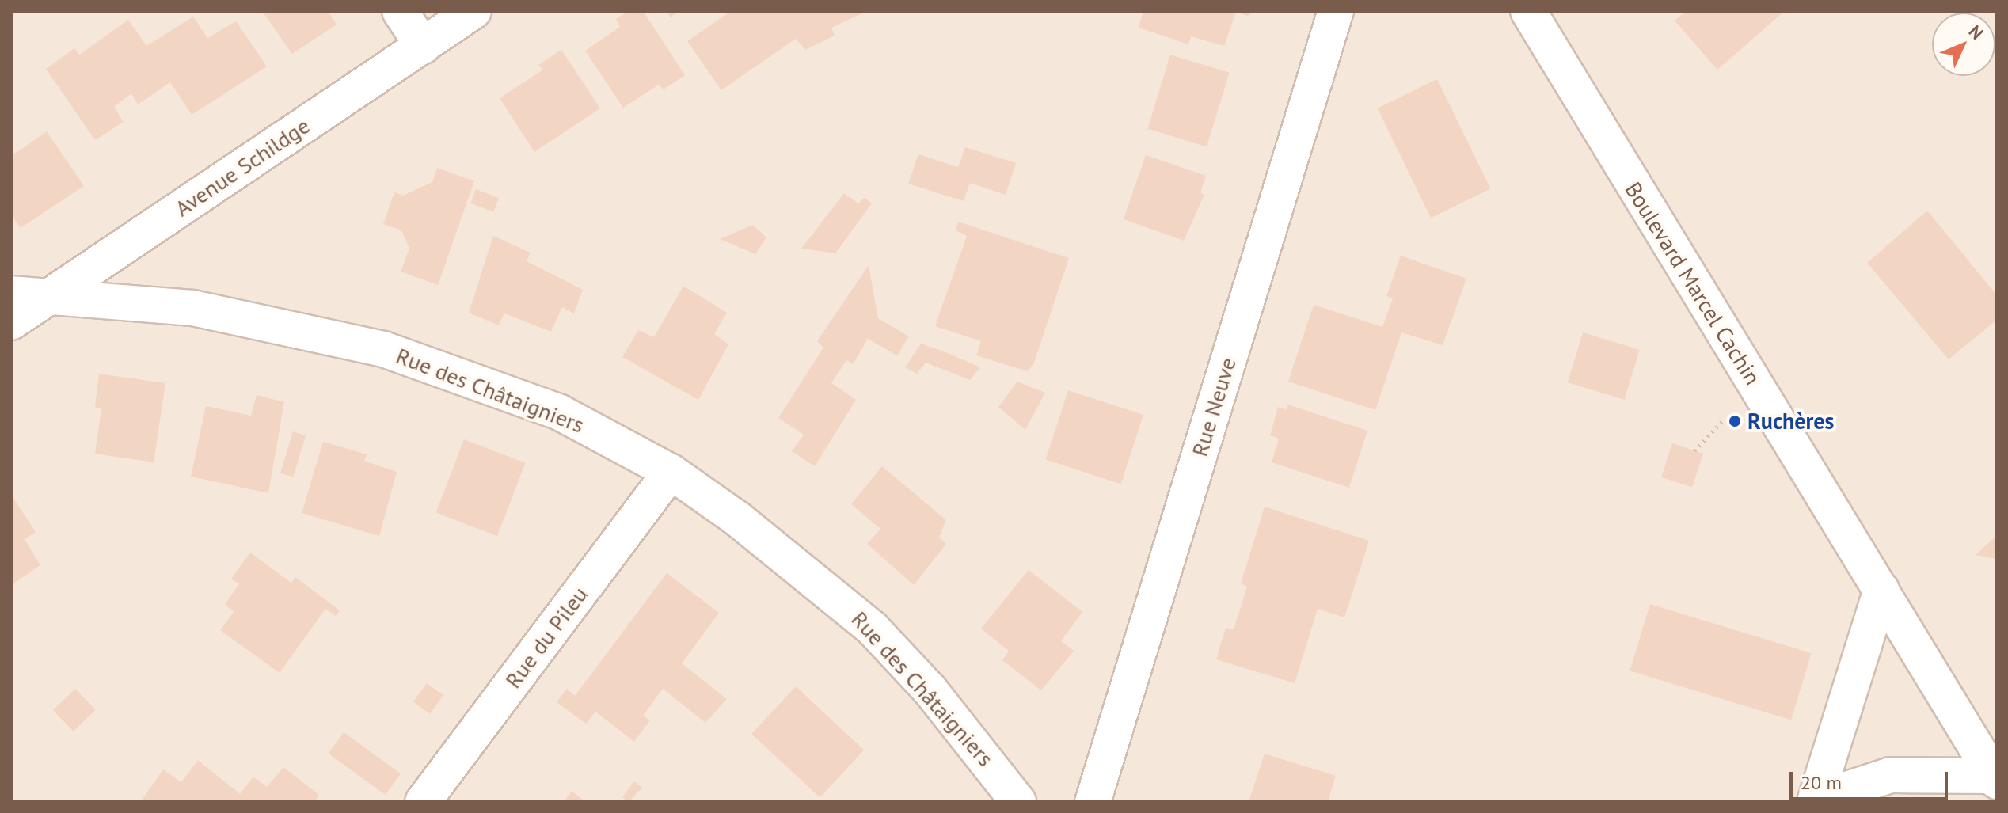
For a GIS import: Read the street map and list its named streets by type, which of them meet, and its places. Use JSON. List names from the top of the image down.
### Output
{
  "streets": {
    "street": [
      "Avenue Schildge",
      "Boulevard Marcel Cachin",
      "Rue des Châtaigniers",
      "Rue Neuve",
      "Rue du Pileu"
    ]
  },
  "crossings": [
    ["Avenue Schildge", "Rue des Châtaigniers"],
    ["Rue des Châtaigniers", "Rue du Pileu"]
  ],
  "places": ["Ruchères"],
  "scale_bar": "20 m",
  "north": "top right"
}
